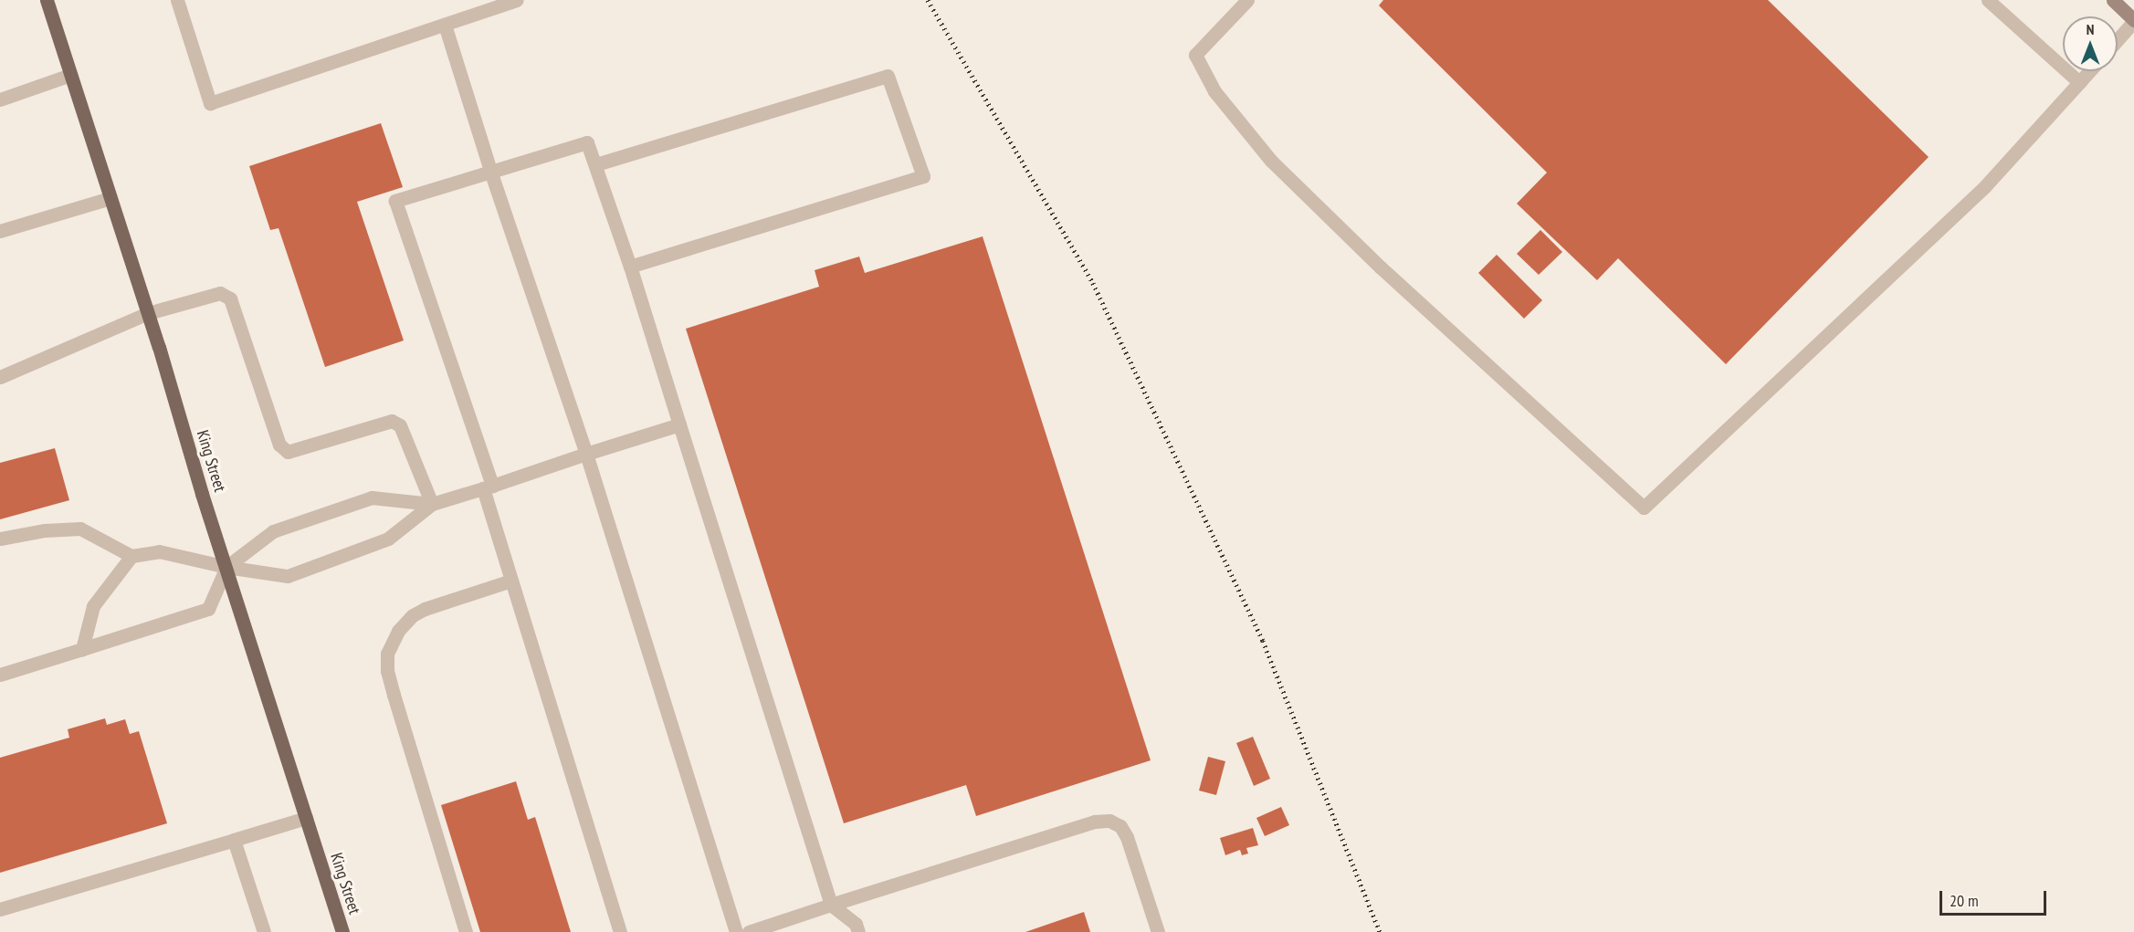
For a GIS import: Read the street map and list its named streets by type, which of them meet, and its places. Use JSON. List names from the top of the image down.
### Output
{
  "streets": {
    "main road": ["King Street"]
  },
  "scale_bar": "20 m",
  "north": "top"
}
